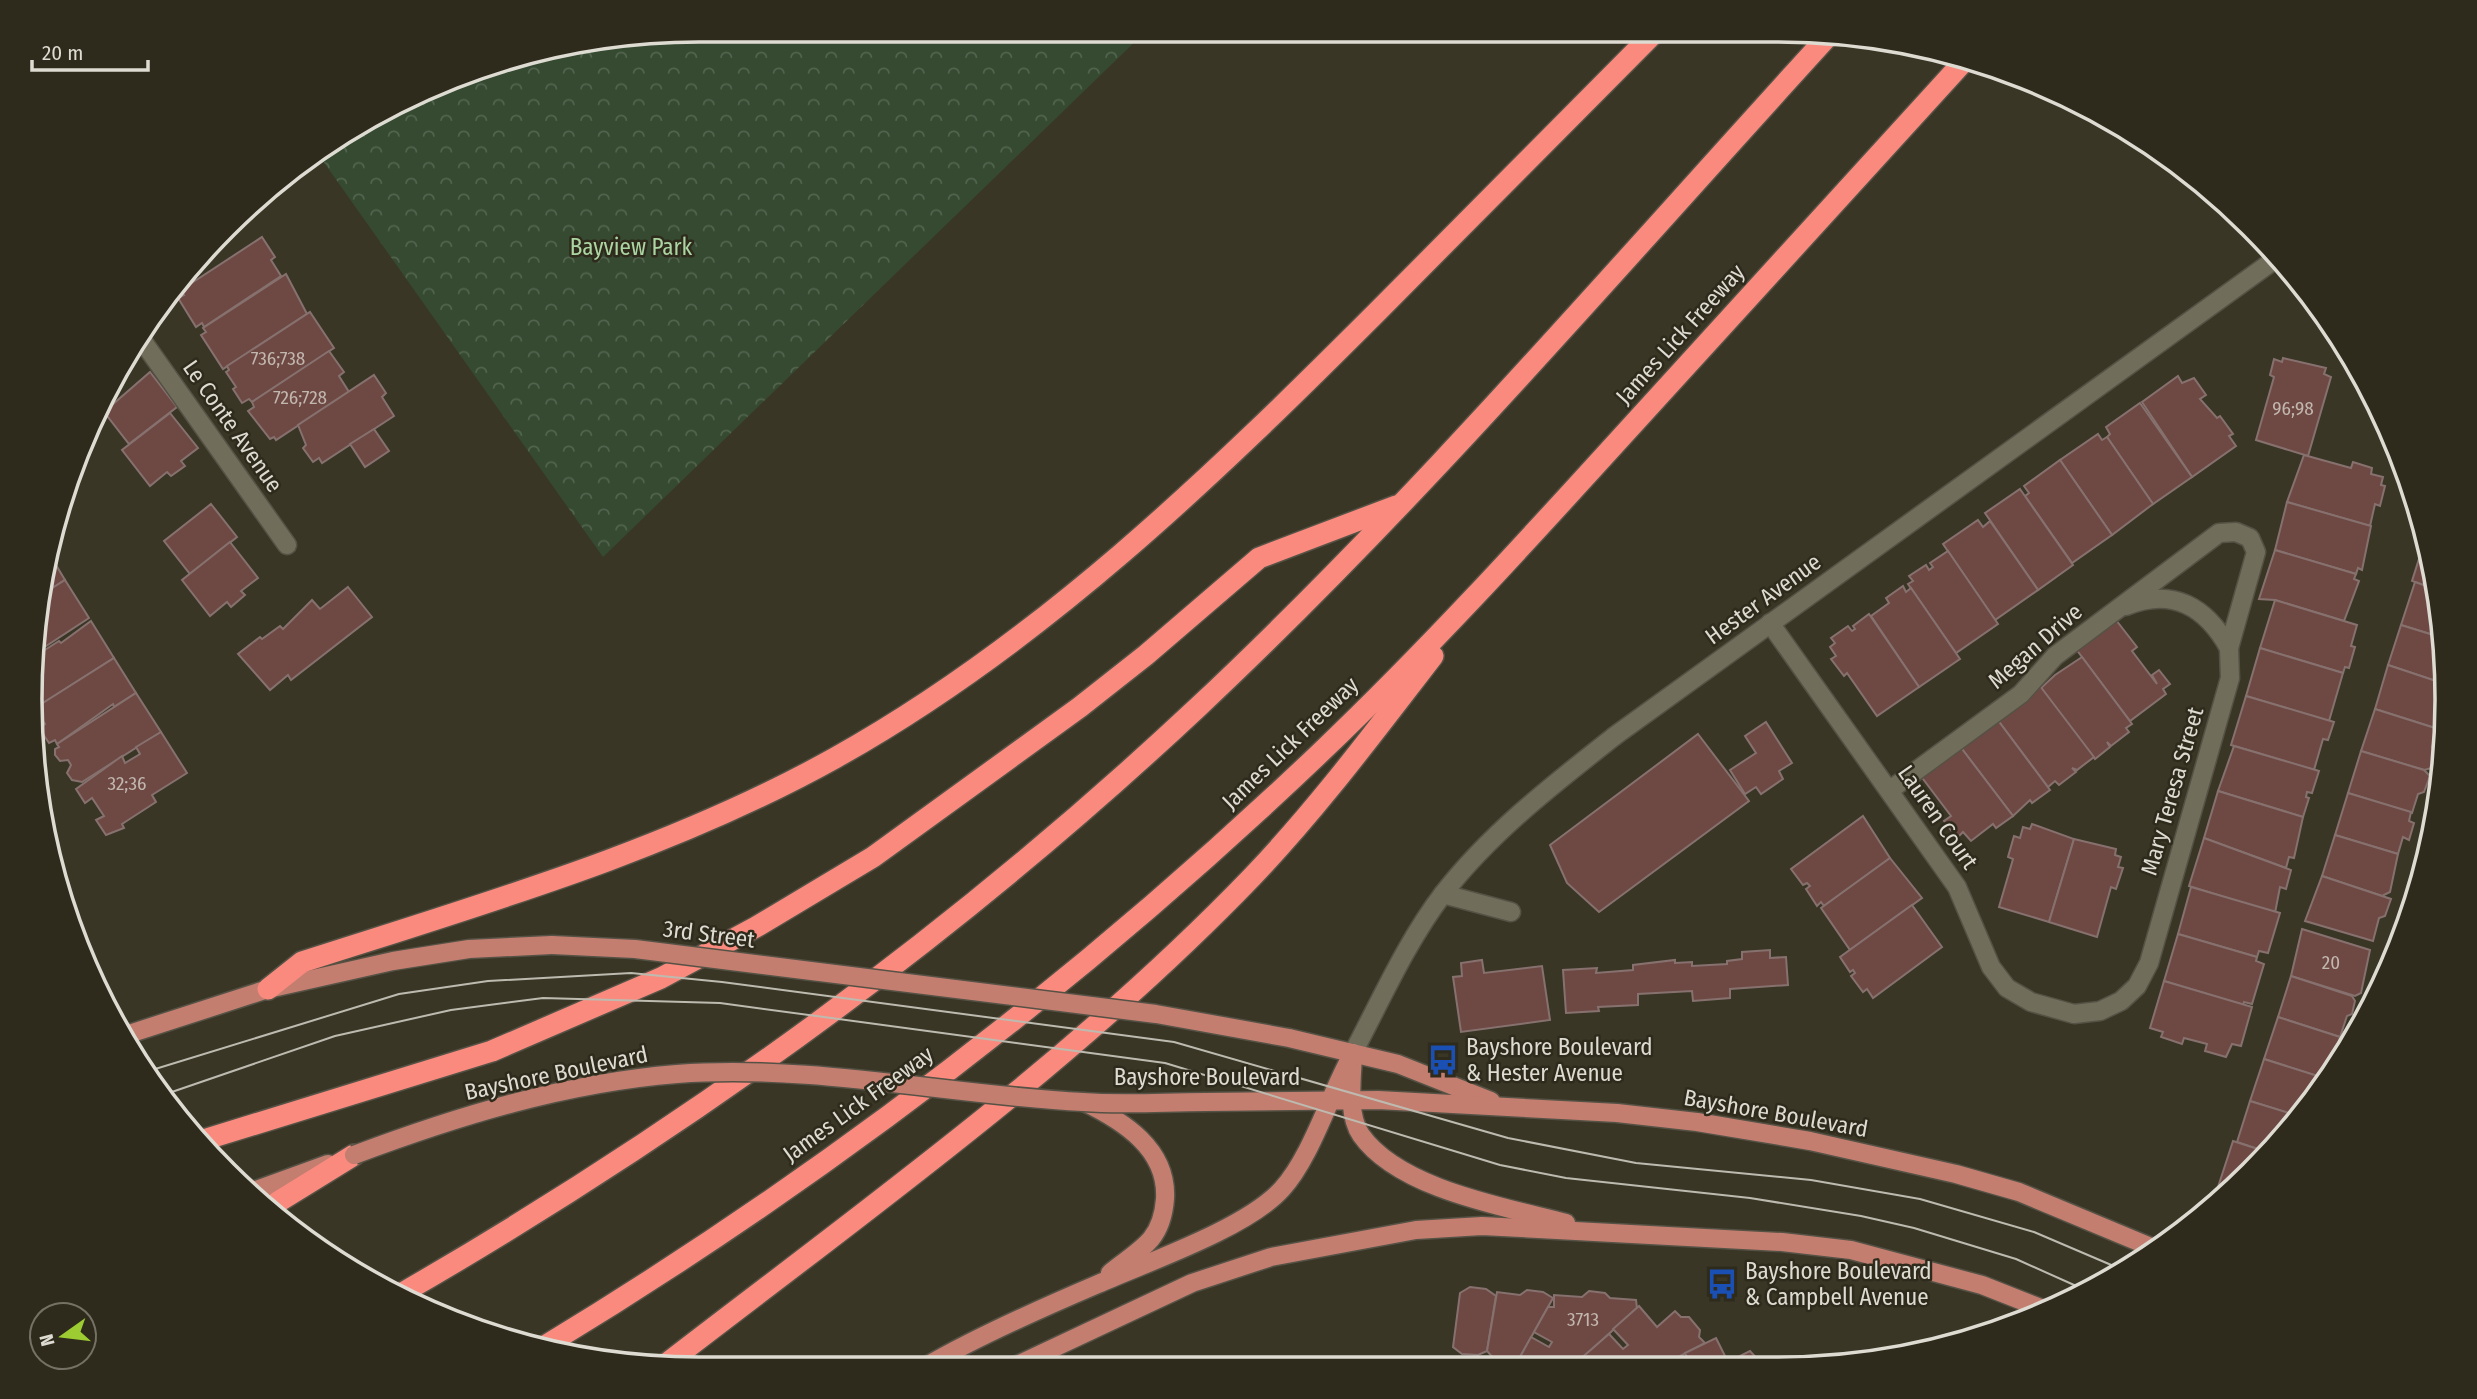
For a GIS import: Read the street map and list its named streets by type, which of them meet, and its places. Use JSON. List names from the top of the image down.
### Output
{
  "streets": {
    "highway": ["James Lick Freeway"],
    "main road": ["3rd Street", "Bayshore Boulevard"],
    "street": [
      "Le Conte Avenue",
      "Hester Avenue",
      "Megan Drive",
      "Mary Teresa Street",
      "Lauren Court"
    ]
  },
  "crossings": [
    ["Hester Avenue", "Lauren Court"],
    ["Hester Avenue", "3rd Street"],
    ["Megan Drive", "Mary Teresa Street"],
    ["Megan Drive", "Lauren Court"],
    ["Mary Teresa Street", "Lauren Court"],
    ["3rd Street", "Bayshore Boulevard"]
  ],
  "parks": ["Bayview Park"],
  "places": {
    "bus stop": ["Bayshore Boulevard & Hester Avenue", "Bayshore Boulevard & Campbell Avenue"]
  },
  "house_numbers": [
    "736;738",
    "726;728",
    "96;98",
    "32;36",
    "20",
    "3713"
  ],
  "scale_bar": "20 m",
  "north": "left"
}
